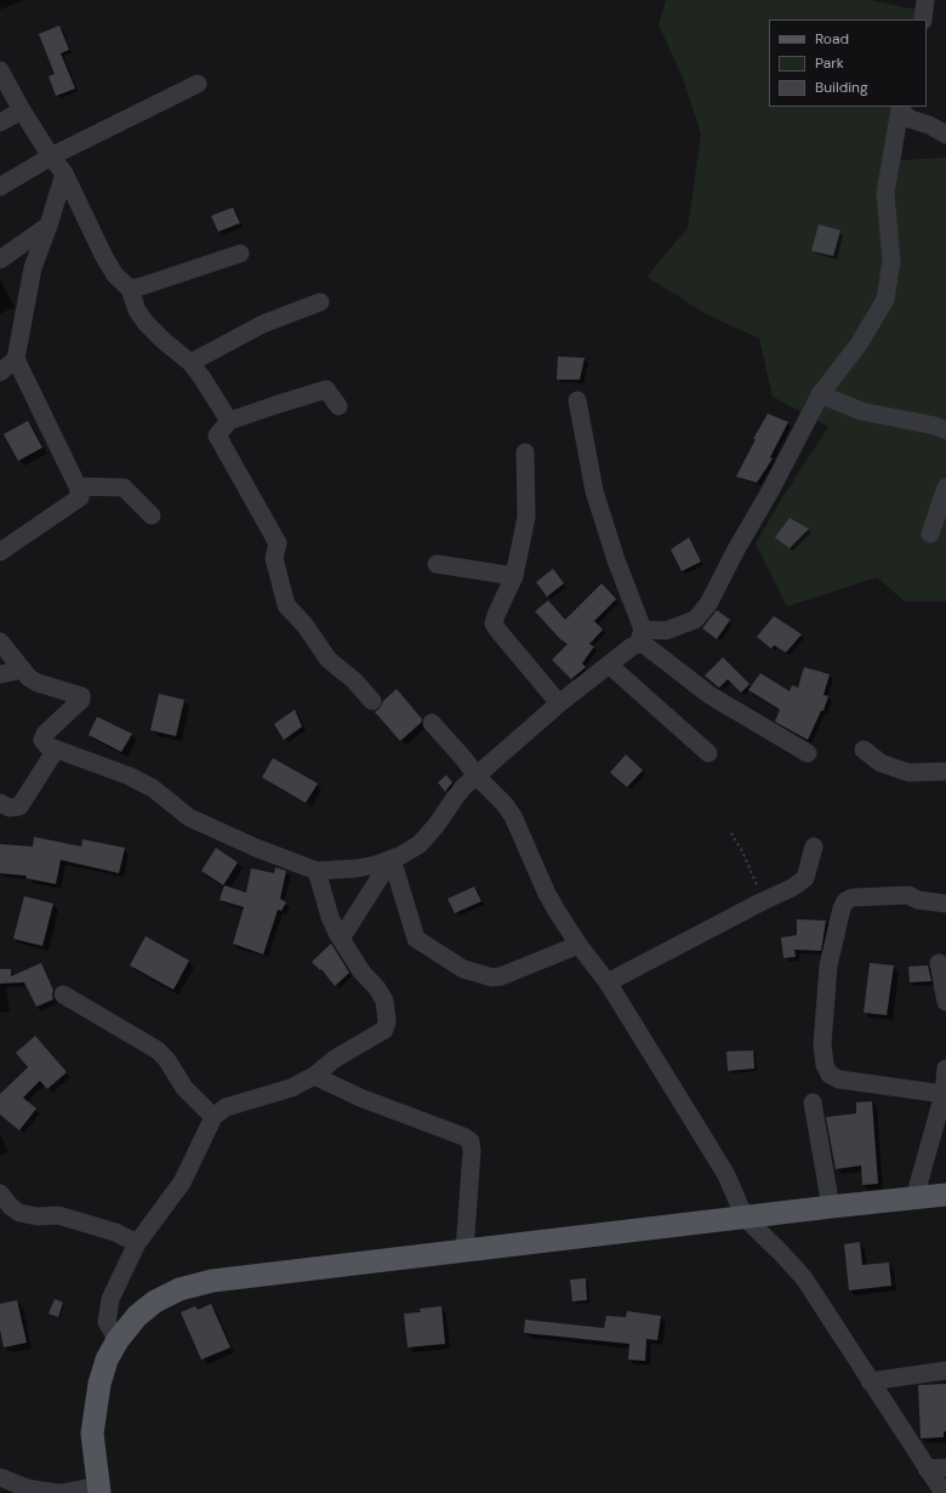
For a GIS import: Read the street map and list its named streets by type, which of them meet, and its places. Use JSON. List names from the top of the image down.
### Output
{
  "legend": ["Road", "Park", "Building"]
}
